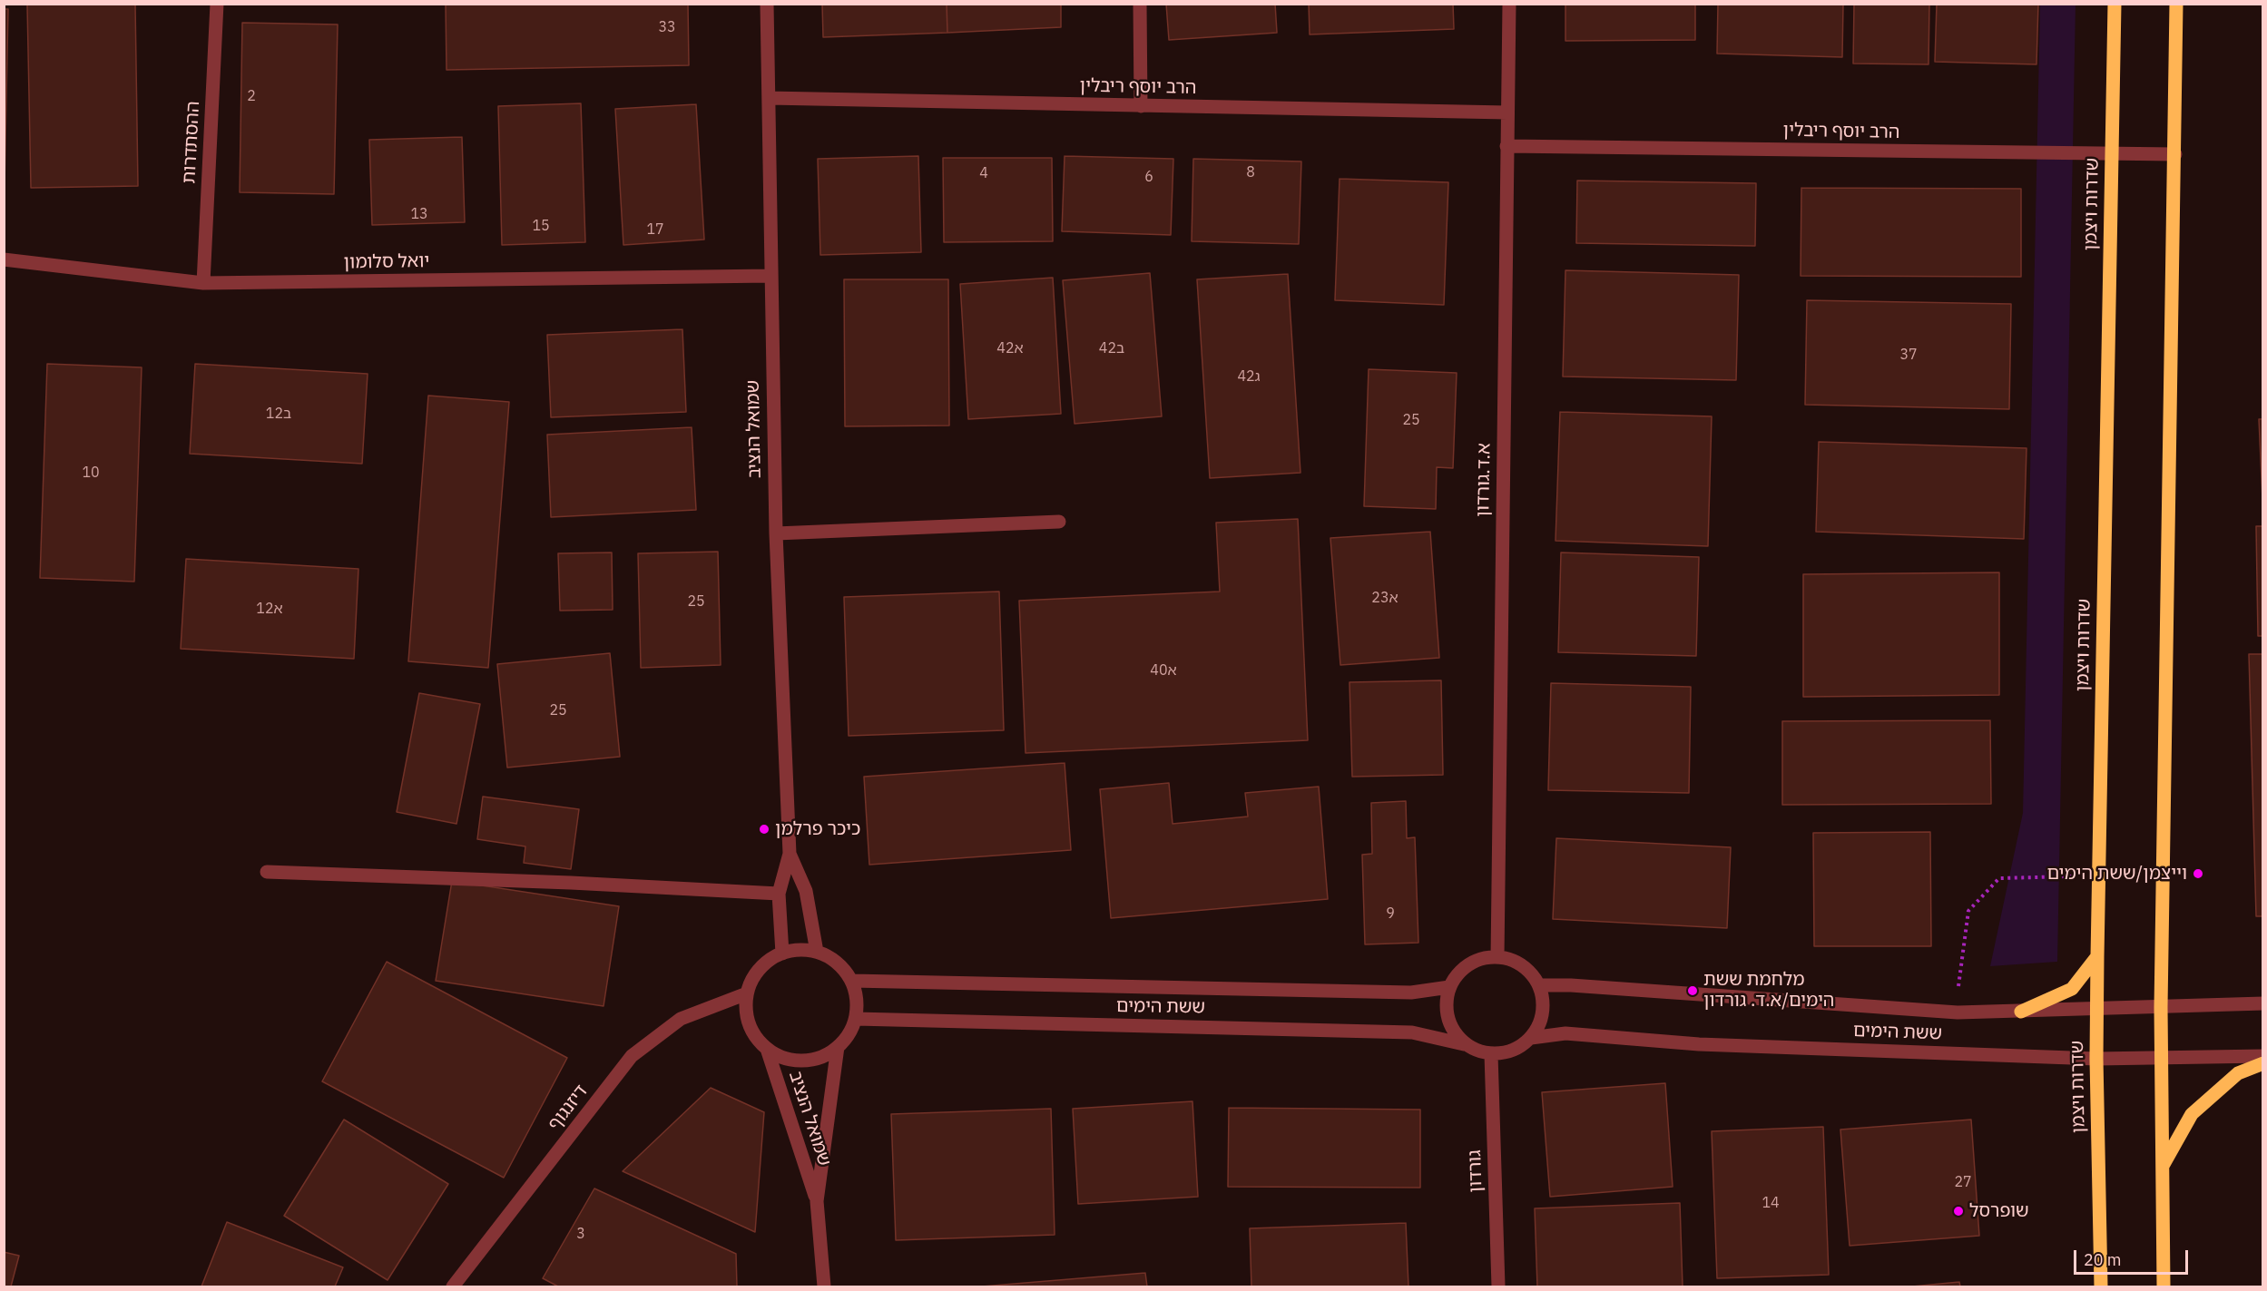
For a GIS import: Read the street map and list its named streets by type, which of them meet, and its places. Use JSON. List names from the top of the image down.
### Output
{
  "streets": {
    "main road": ["שדרות ויצמן"],
    "street": [
      "הרב יוסף ריבלין",
      "ההסתדרות",
      "יואל סלומון",
      "שמואל הנציב",
      "א.ד.גורדון",
      "ששת הימים",
      "דיזנגוף",
      "גורדון"
    ]
  },
  "crossings": [
    ["הרב יוסף ריבלין", "שדרות ויצמן"],
    ["הרב יוסף ריבלין", "שמואל הנציב"],
    ["הרב יוסף ריבלין", "א.ד.גורדון"],
    ["ההסתדרות", "יואל סלומון"],
    ["שדרות ויצמן", "ששת הימים"],
    ["יואל סלומון", "שמואל הנציב"],
    ["שמואל הנציב", "ששת הימים"],
    ["שמואל הנציב", "דיזנגוף"],
    ["א.ד.גורדון", "ששת הימים"],
    ["א.ד.גורדון", "גורדון"],
    ["ששת הימים", "דיזנגוף"],
    ["ששת הימים", "גורדון"]
  ],
  "places": [
    "כיכר פרלמן",
    "וייצמן/ששת הימים",
    "מלחמת ששת הימים/א.ד. גורדון",
    "שופרסל"
  ],
  "house_numbers": [
    "33",
    "2",
    "8",
    "4",
    "6",
    "13",
    "15",
    "17",
    "42א",
    "42ב",
    "37",
    "42ג",
    "12ב",
    "25",
    "10",
    "23א",
    "25",
    "12א",
    "40א",
    "25",
    "9",
    "27",
    "14",
    "3"
  ],
  "scale_bar": "20 m"
}
